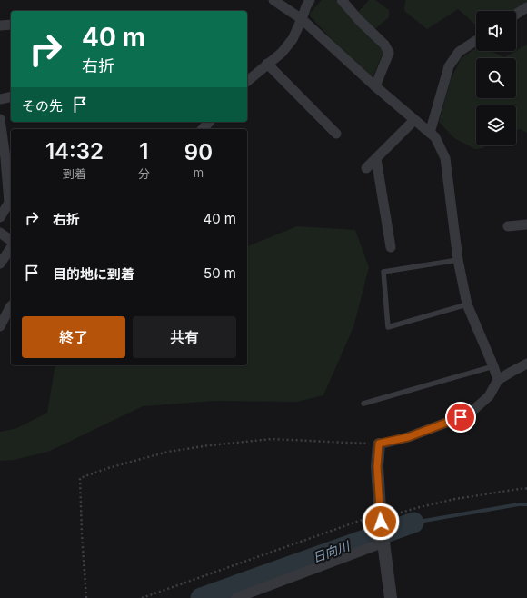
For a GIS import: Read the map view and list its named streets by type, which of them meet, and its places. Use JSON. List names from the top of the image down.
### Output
{
  "water": ["日向川"],
  "page": {
    "turn": ["40 m", "右折"],
    "then": "その先",
    "eta": [
      "14:32",
      "到着",
      "1",
      "分",
      "90",
      "m"
    ],
    "list": [
      {
        "name": "右折",
        "value": "40 m"
      },
      {
        "name": "目的地に到着",
        "value": "50 m"
      }
    ],
    "buttons": ["終了", "共有"]
  }
}
